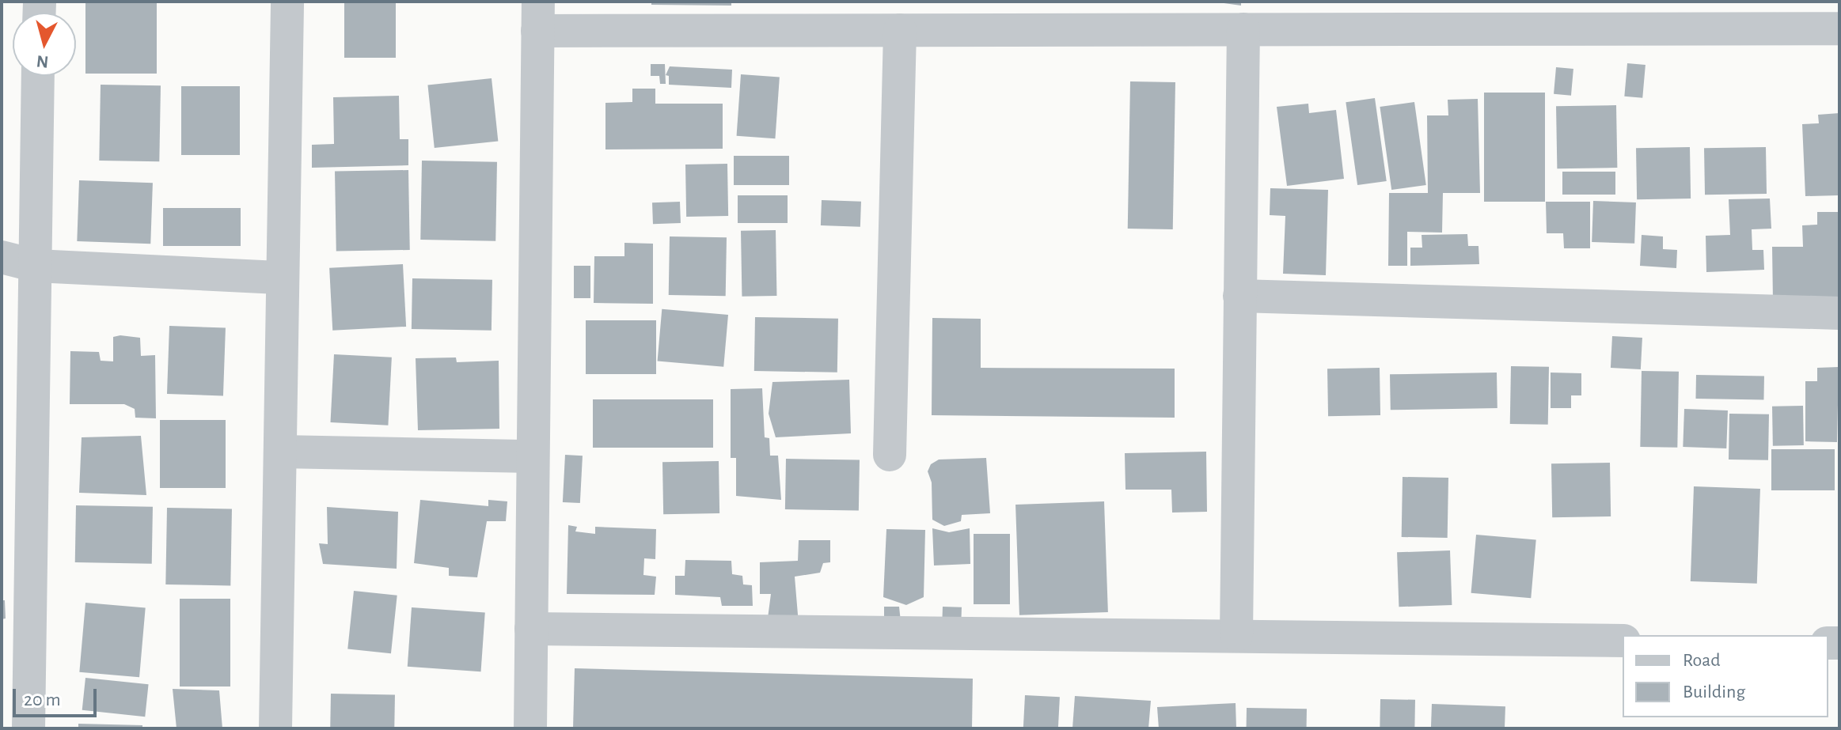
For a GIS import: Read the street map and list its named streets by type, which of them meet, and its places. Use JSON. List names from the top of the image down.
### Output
{
  "legend": ["Road", "Building"],
  "scale_bar": "20 m",
  "north": "bottom"
}
